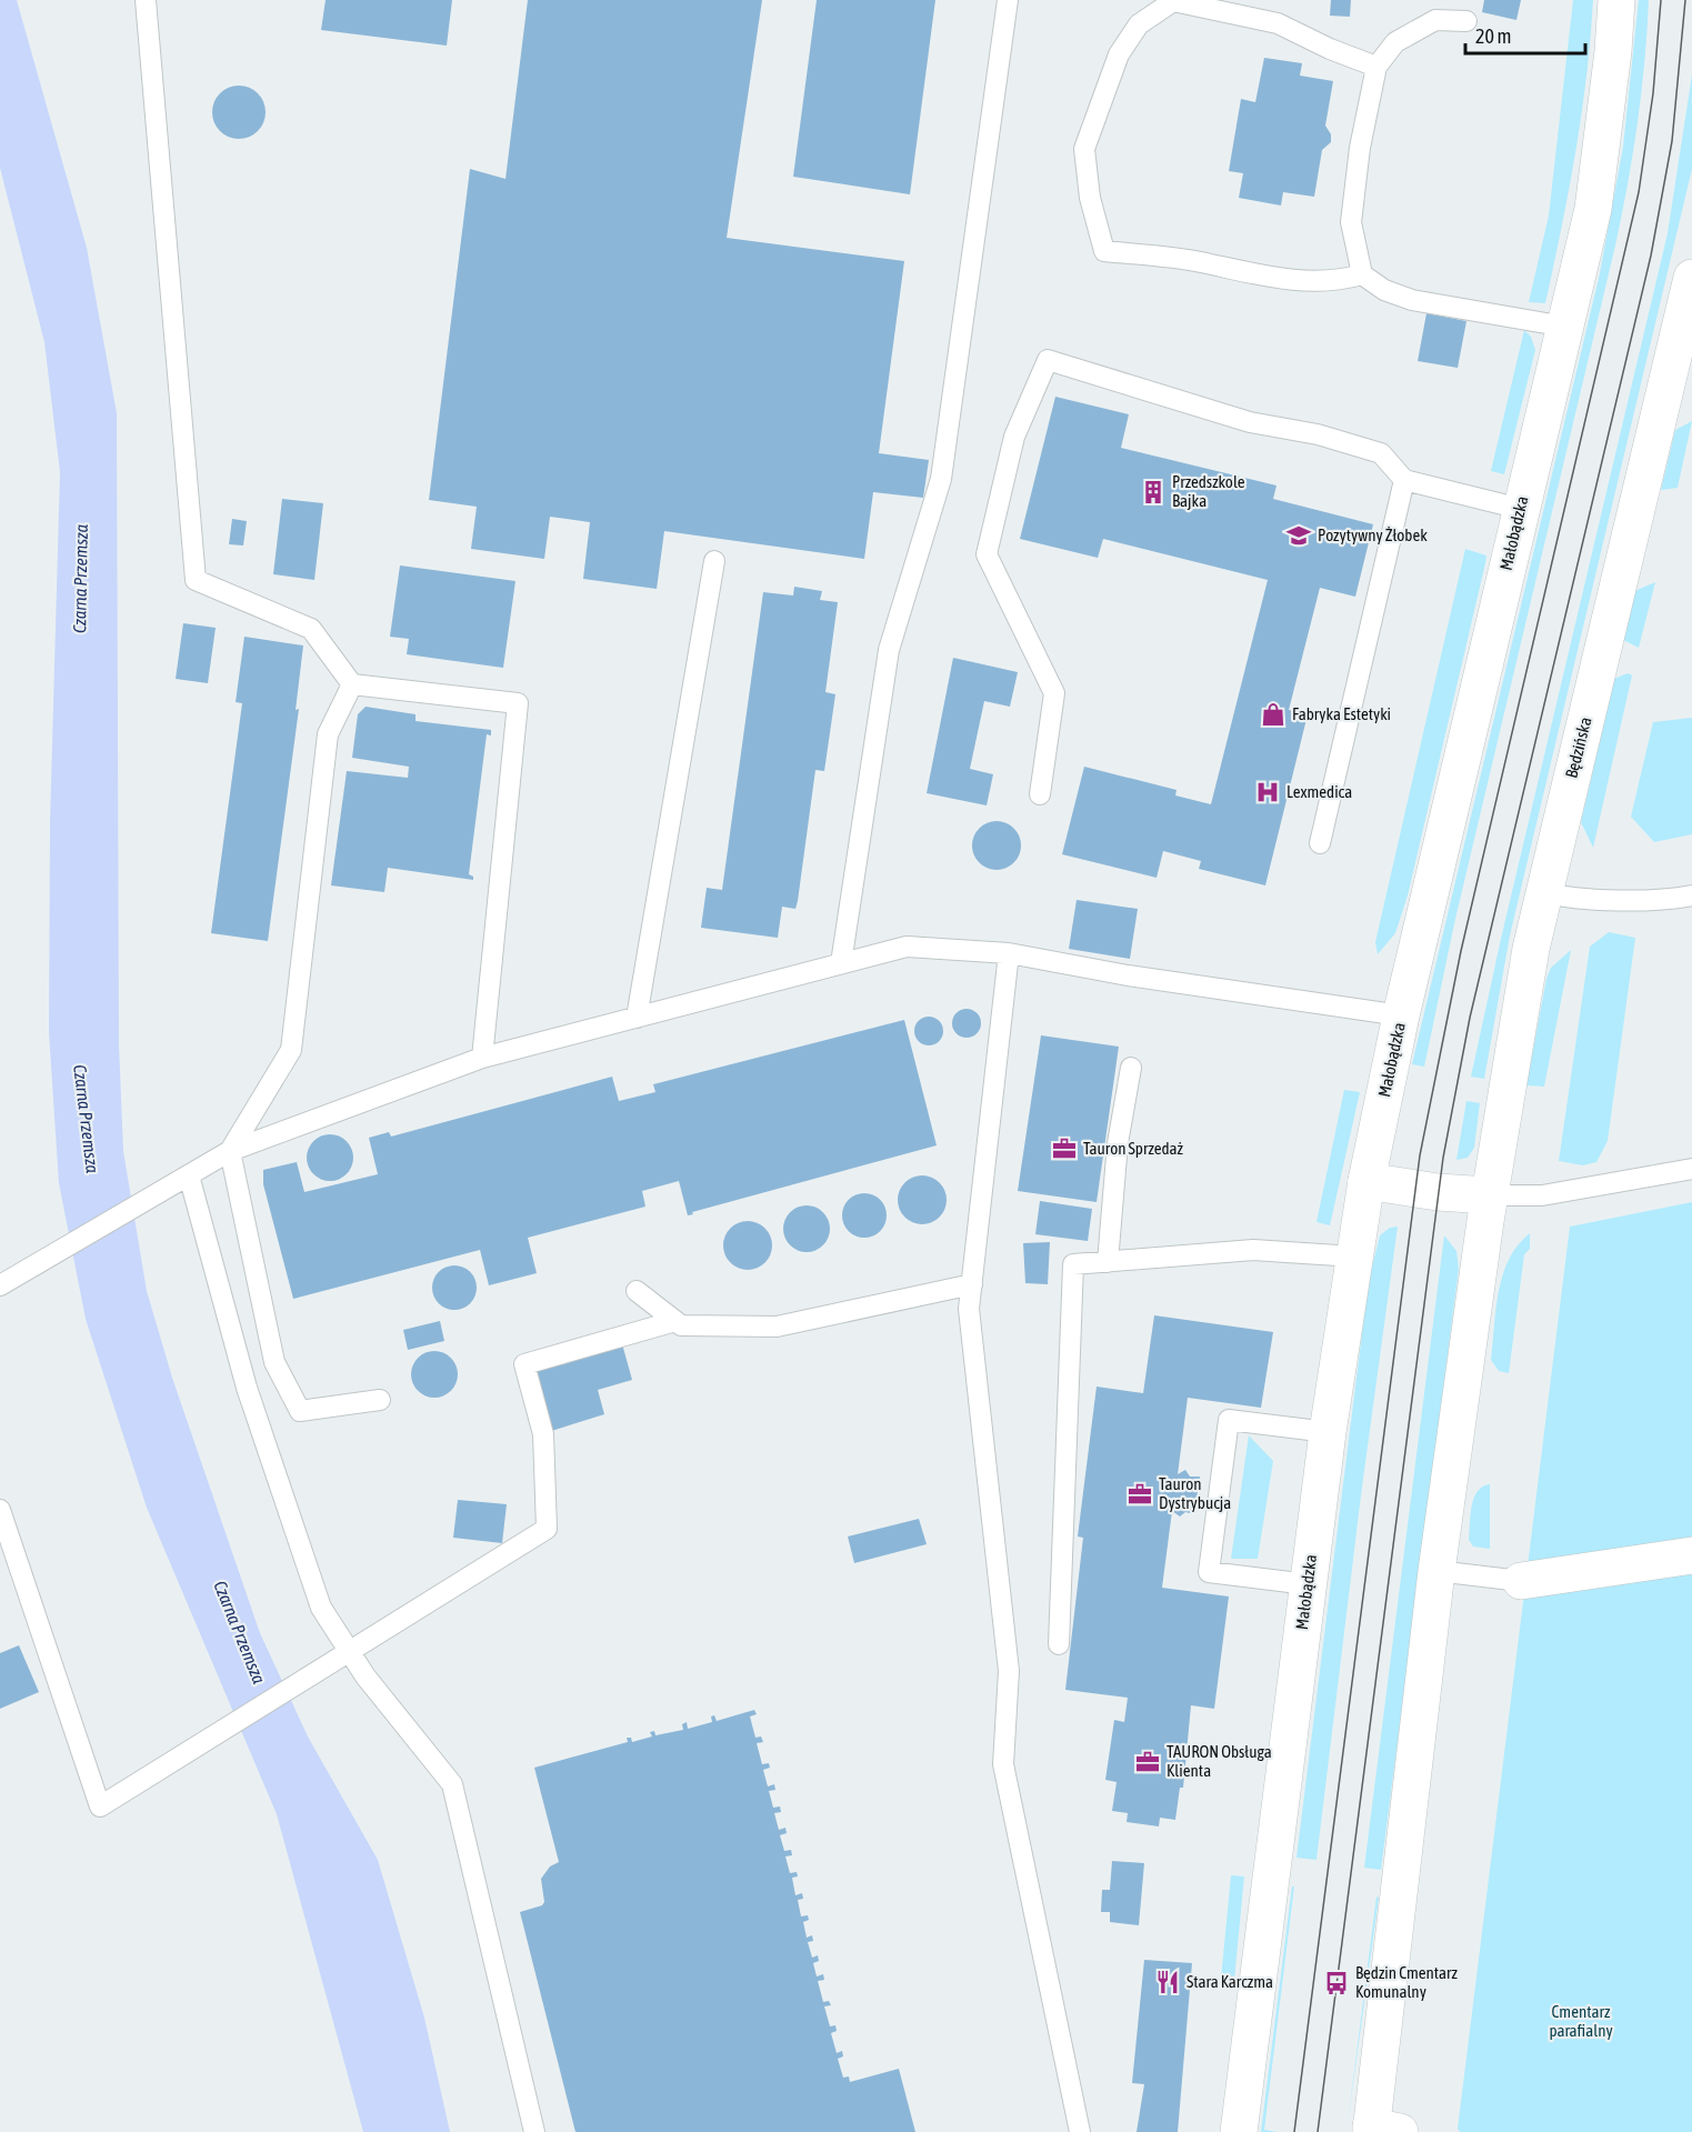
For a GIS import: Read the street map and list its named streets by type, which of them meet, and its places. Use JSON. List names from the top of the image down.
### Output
{
  "streets": {
    "street": ["Małobądzka", "Będzińska"]
  },
  "water": ["Czarna Przemsza"],
  "parks": ["Cmentarz parafialny"],
  "places": {
    "building": ["Przedszkole Bajka"],
    "school or university": ["Pozytywny Żłobek"],
    "shop": ["Fabryka Estetyki"],
    "hospital": ["Lexmedica"],
    "office": ["Tauron Sprzedaż", "Tauron Dystrybucja", "TAURON Obsługa Klienta"],
    "restaurant": ["Stara Karczma"],
    "bus stop": ["Będzin Cmentarz Komunalny"]
  },
  "scale_bar": "20 m"
}
